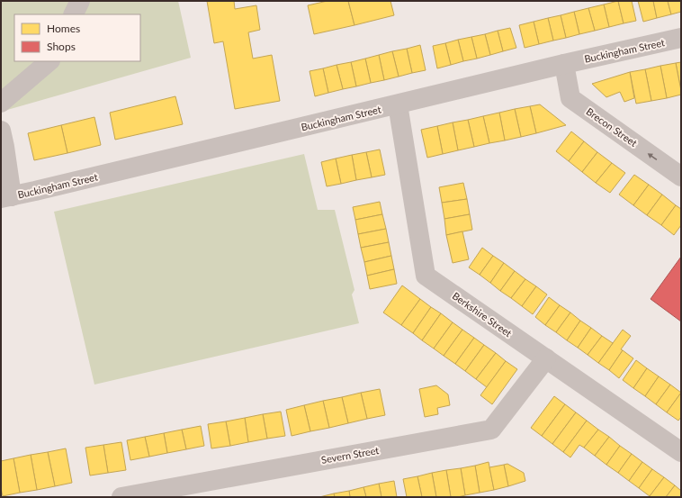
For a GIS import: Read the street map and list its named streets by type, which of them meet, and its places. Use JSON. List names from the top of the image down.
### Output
{
  "streets": {
    "street": [
      "Buckingham Street",
      "Brecon Street",
      "Berkshire Street",
      "Severn Street"
    ]
  },
  "crossings": [
    ["Buckingham Street", "Brecon Street"],
    ["Buckingham Street", "Berkshire Street"],
    ["Berkshire Street", "Severn Street"]
  ],
  "one_way": ["Brecon Street"],
  "legend": ["Homes", "Shops"]
}
